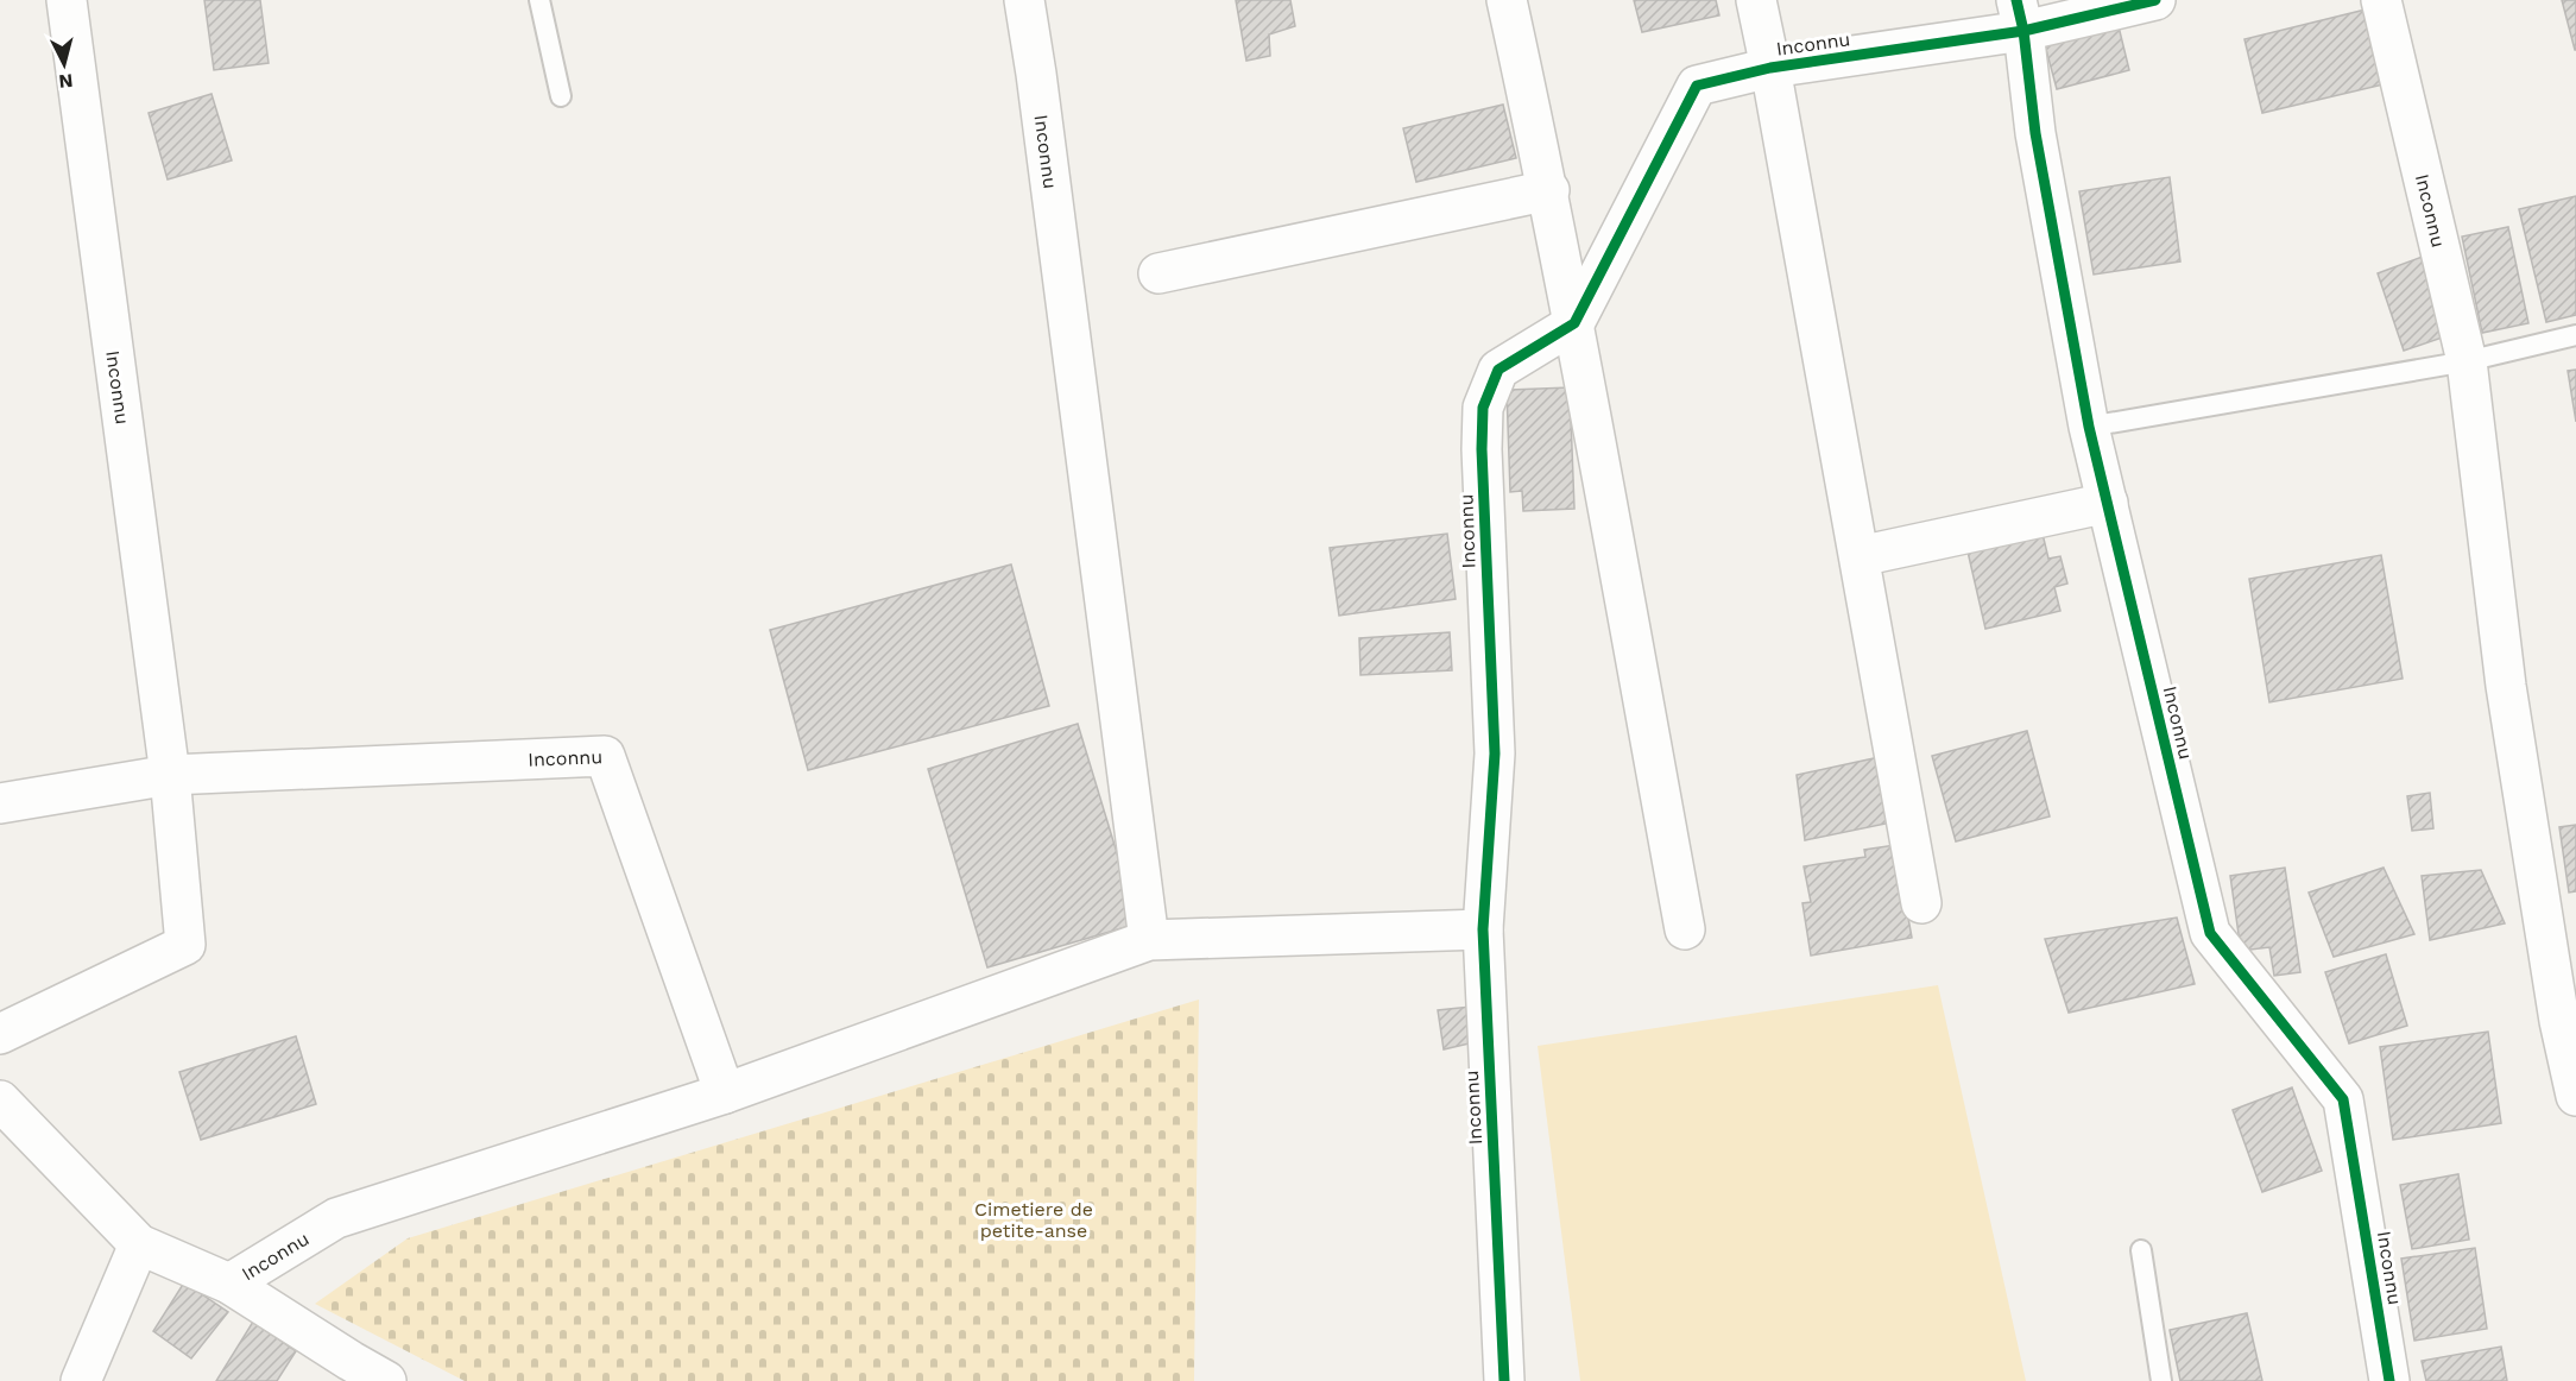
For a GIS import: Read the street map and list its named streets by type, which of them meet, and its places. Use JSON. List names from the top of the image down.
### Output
{
  "streets": {
    "street": ["Inconnu"]
  },
  "parks": ["Cimetiere de petite-anse"],
  "north": "bottom"
}
